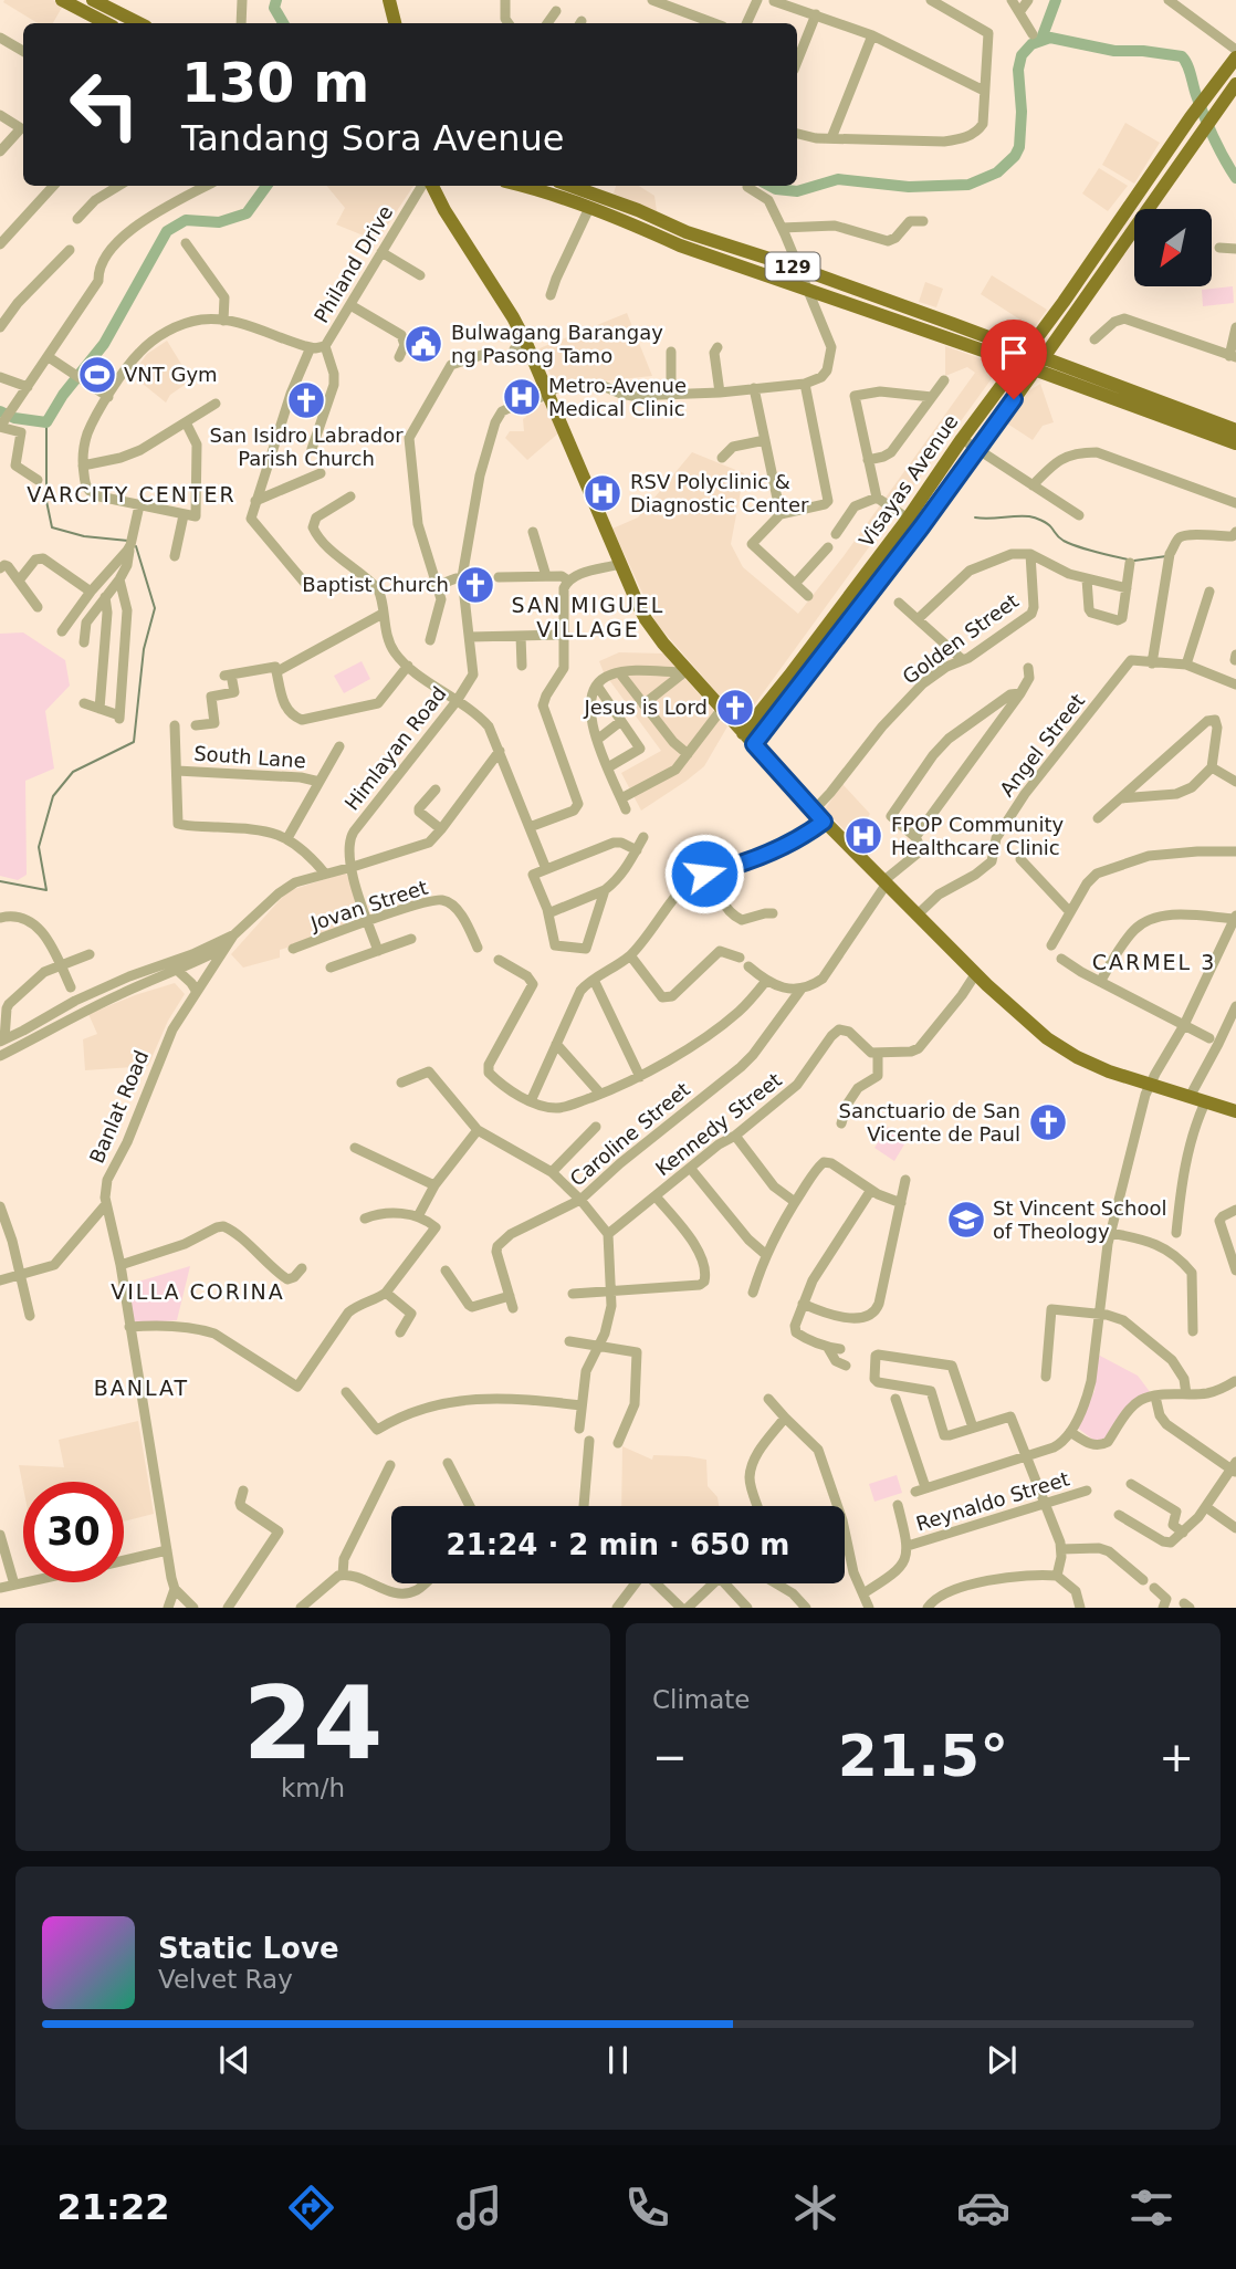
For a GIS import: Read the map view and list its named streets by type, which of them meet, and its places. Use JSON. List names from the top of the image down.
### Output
{
  "streets": {
    "main road": ["129", "Visayas Avenue"],
    "street": [
      "Philand Drive",
      "Golden Street",
      "Angel Street",
      "Himlayan Road",
      "South Lane",
      "Jovan Street",
      "Banlat Road",
      "Kennedy Street",
      "Caroline Street",
      "Reynaldo Street"
    ]
  },
  "crossings": [
    ["129", "Visayas Avenue"]
  ],
  "districts": [
    "VARCITY CENTER",
    "SAN MIGUEL VILLAGE",
    "CARMEL 3",
    "VILLA CORINA",
    "BANLAT"
  ],
  "places": {
    "public building": ["Bulwagang Barangay ng Pasong Tamo"],
    "sports": ["VNT Gym"],
    "hospital": ["Metro-Avenue Medical Clinic", "RSV Polyclinic & Diagnostic Center", "FPOP Community Healthcare Clinic"],
    "church": [
      "San Isidro Labrador Parish Church",
      "Baptist Church",
      "Jesus is Lord",
      "Sanctuario de San Vicente de Paul"
    ],
    "school or university": ["St Vincent School of Theology"]
  },
  "north": "bottom left",
  "page": {
    "turn": ["130 m", "Tandang Sora Avenue"],
    "limit": "30",
    "trip": "21:24 · 2 min · 650 m",
    "tile": [
      ["24", "km/h"],
      "Climate"
    ],
    "heat": ["−", "21.5°", "+"],
    "song": ["Static Love", "Velvet Ray"],
    "tabs": "21:22"
  }
}
